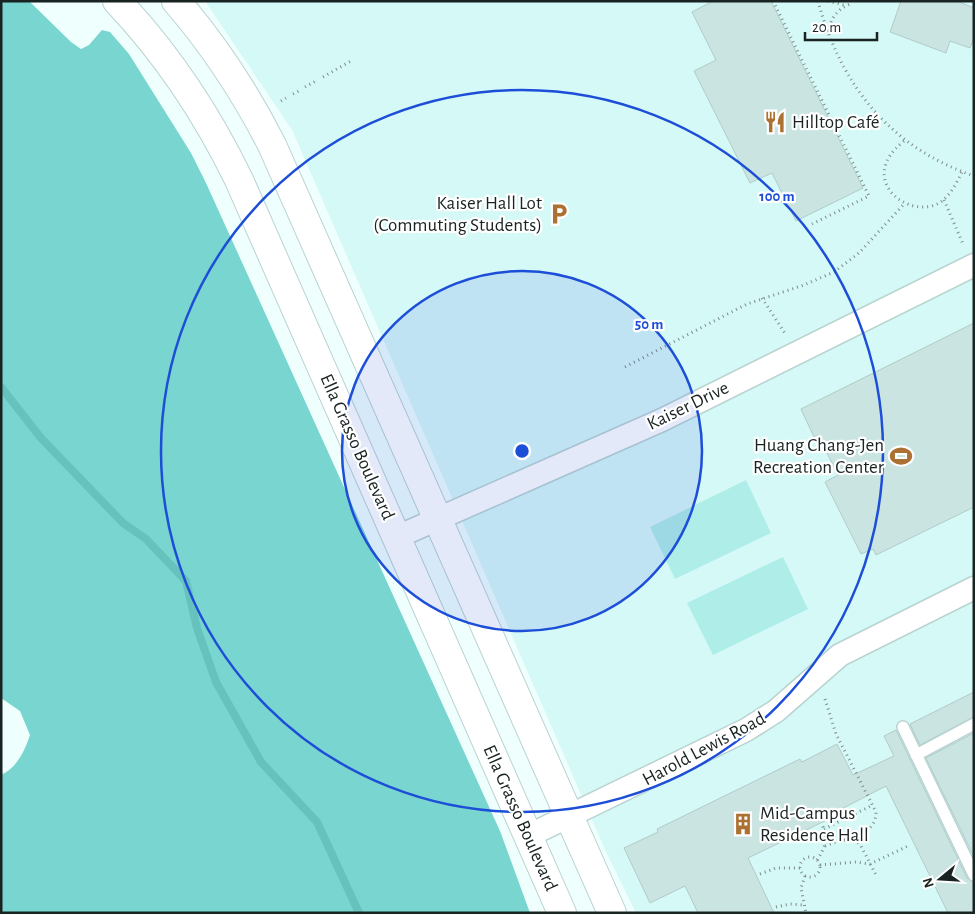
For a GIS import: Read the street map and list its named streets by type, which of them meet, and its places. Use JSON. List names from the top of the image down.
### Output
{
  "streets": {
    "main road": ["Ella Grasso Boulevard"],
    "street": ["Kaiser Drive", "Harold Lewis Road"]
  },
  "crossings": [
    ["Kaiser Drive", "Ella Grasso Boulevard"],
    ["Ella Grasso Boulevard", "Harold Lewis Road"]
  ],
  "places": {
    "restaurant": ["Hilltop Café"],
    "parking": ["Kaiser Hall Lot (Commuting Students)"],
    "sports": ["Huang Chang-Jen Recreation Center"],
    "building": ["Mid-Campus Residence Hall"]
  },
  "scale_bar": "20 m",
  "north": "left",
  "rings": ["100 m", "50 m"]
}
